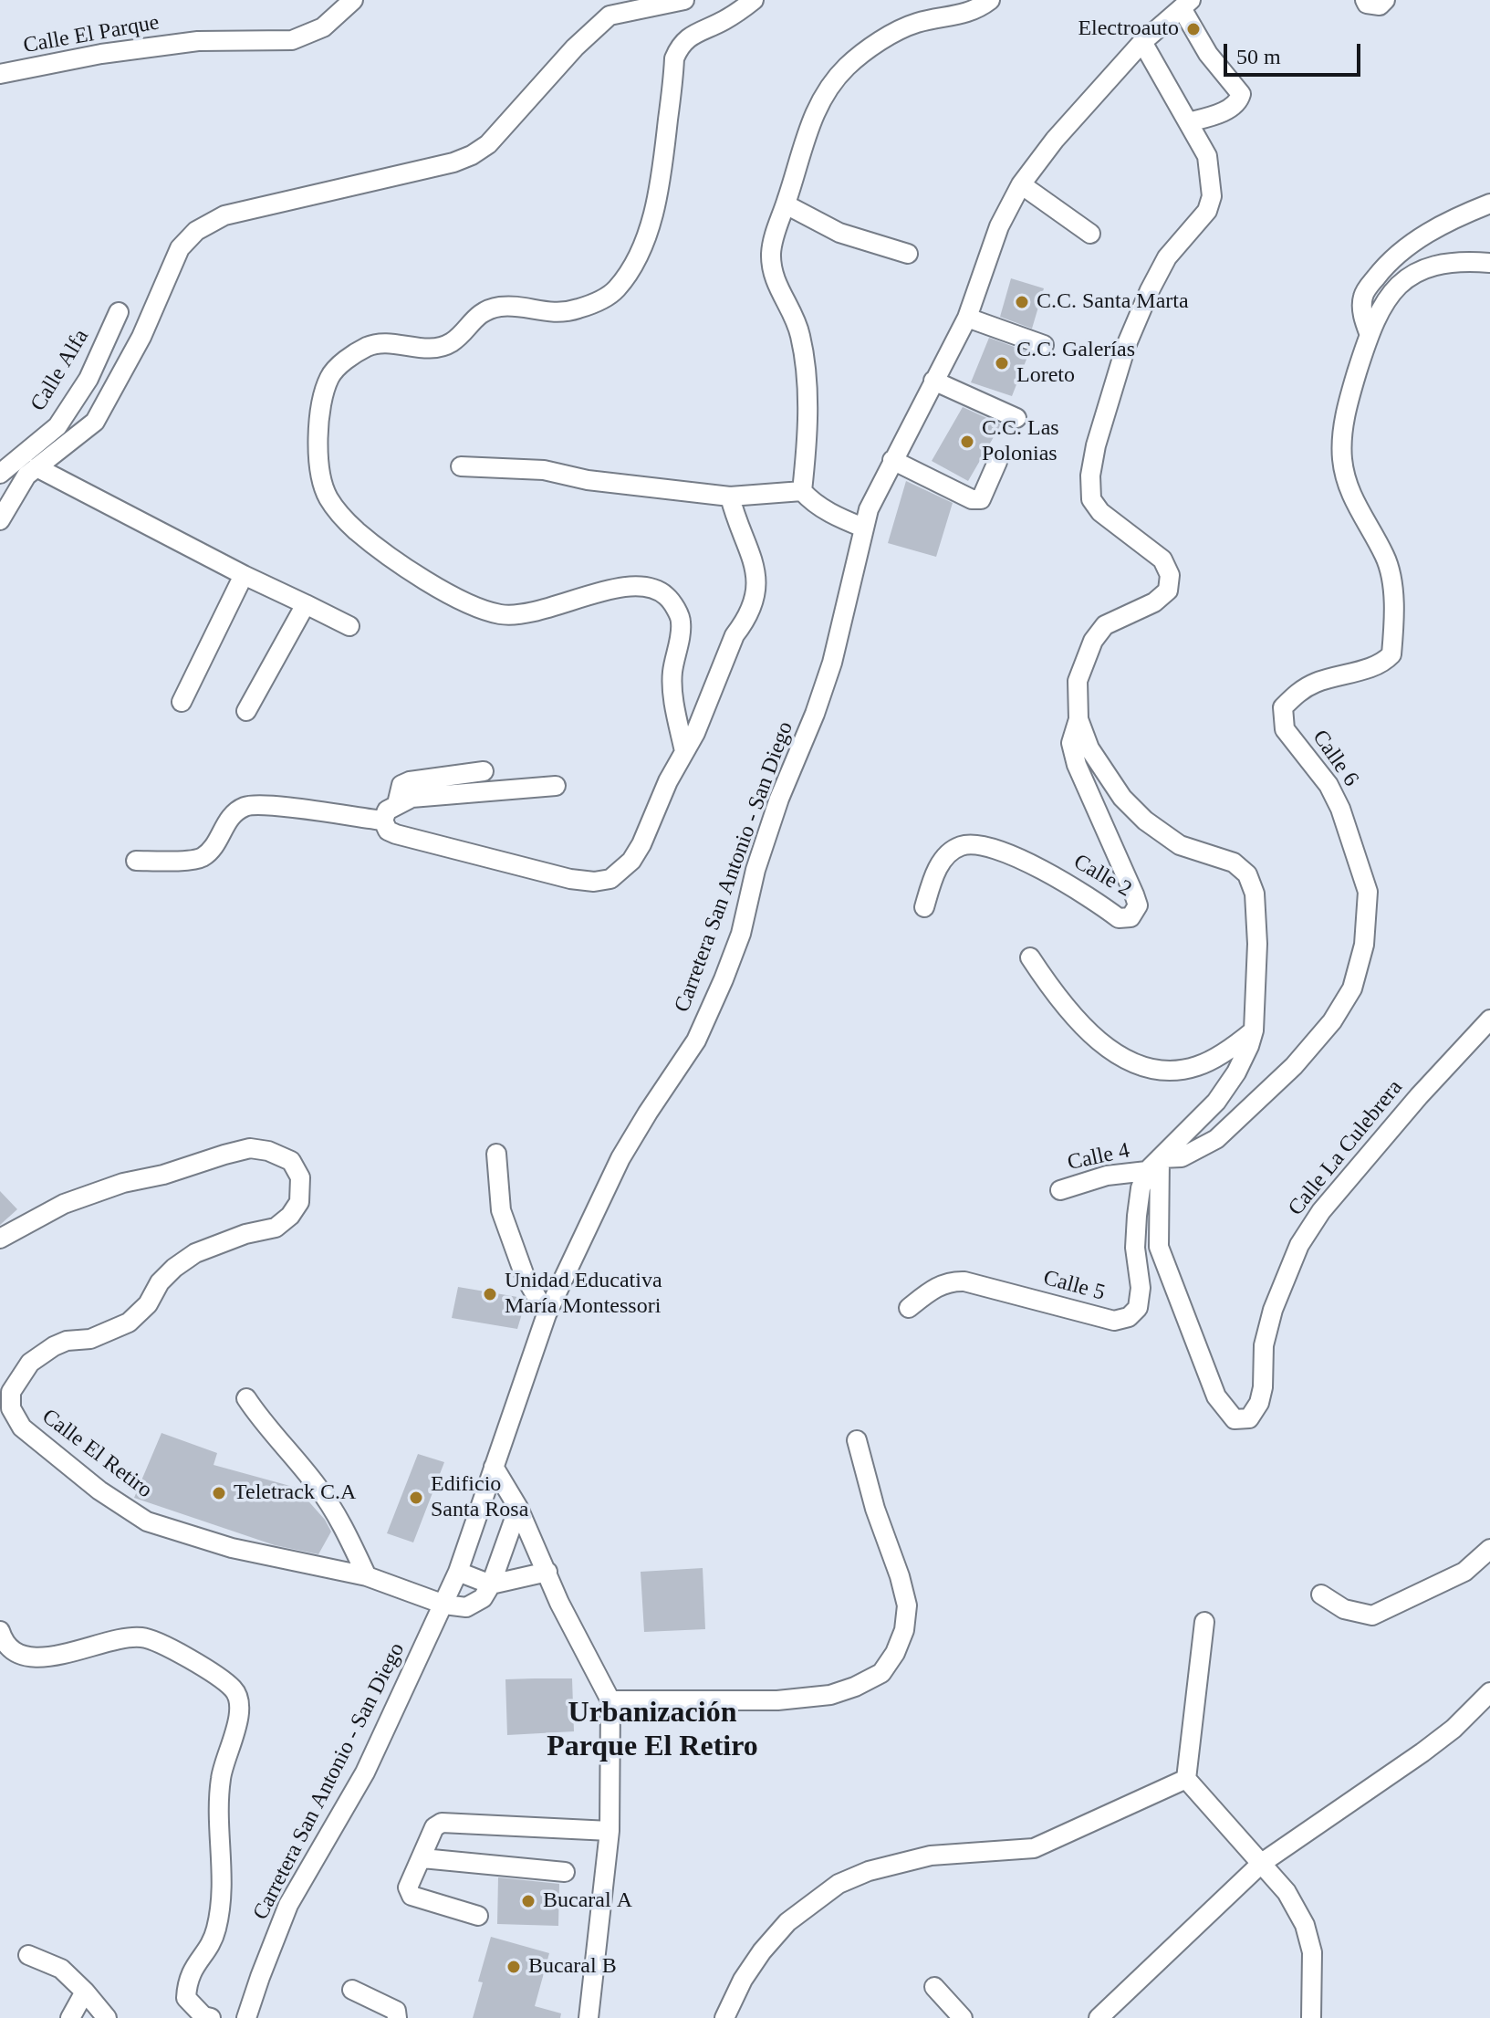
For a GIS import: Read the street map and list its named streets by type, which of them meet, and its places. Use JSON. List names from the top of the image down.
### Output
{
  "streets": {
    "street": [
      "Calle El Parque",
      "Calle Alfa",
      "Calle 6",
      "Carretera San Antonio - San Diego",
      "Calle 2",
      "Calle La Culebrera",
      "Calle 4",
      "Calle 5",
      "Calle El Retiro"
    ]
  },
  "crossings": [
    ["Calle 6", "Calle La Culebrera"],
    ["Calle 6", "Calle 4"],
    ["Calle 6", "Calle 5"],
    ["Carretera San Antonio - San Diego", "Calle El Retiro"],
    ["Calle La Culebrera", "Calle 4"],
    ["Calle La Culebrera", "Calle 5"],
    ["Calle 4", "Calle 5"]
  ],
  "districts": ["Urbanización Parque El Retiro"],
  "places": [
    "Electroauto",
    "C.C. Santa Marta",
    "C.C. Galerías Loreto",
    "C.C. Las Polonias",
    "Unidad Educativa María Montessori",
    "Teletrack C.A",
    "Edificio Santa Rosa",
    "Bucaral A",
    "Bucaral B"
  ],
  "scale_bar": "50 m"
}
